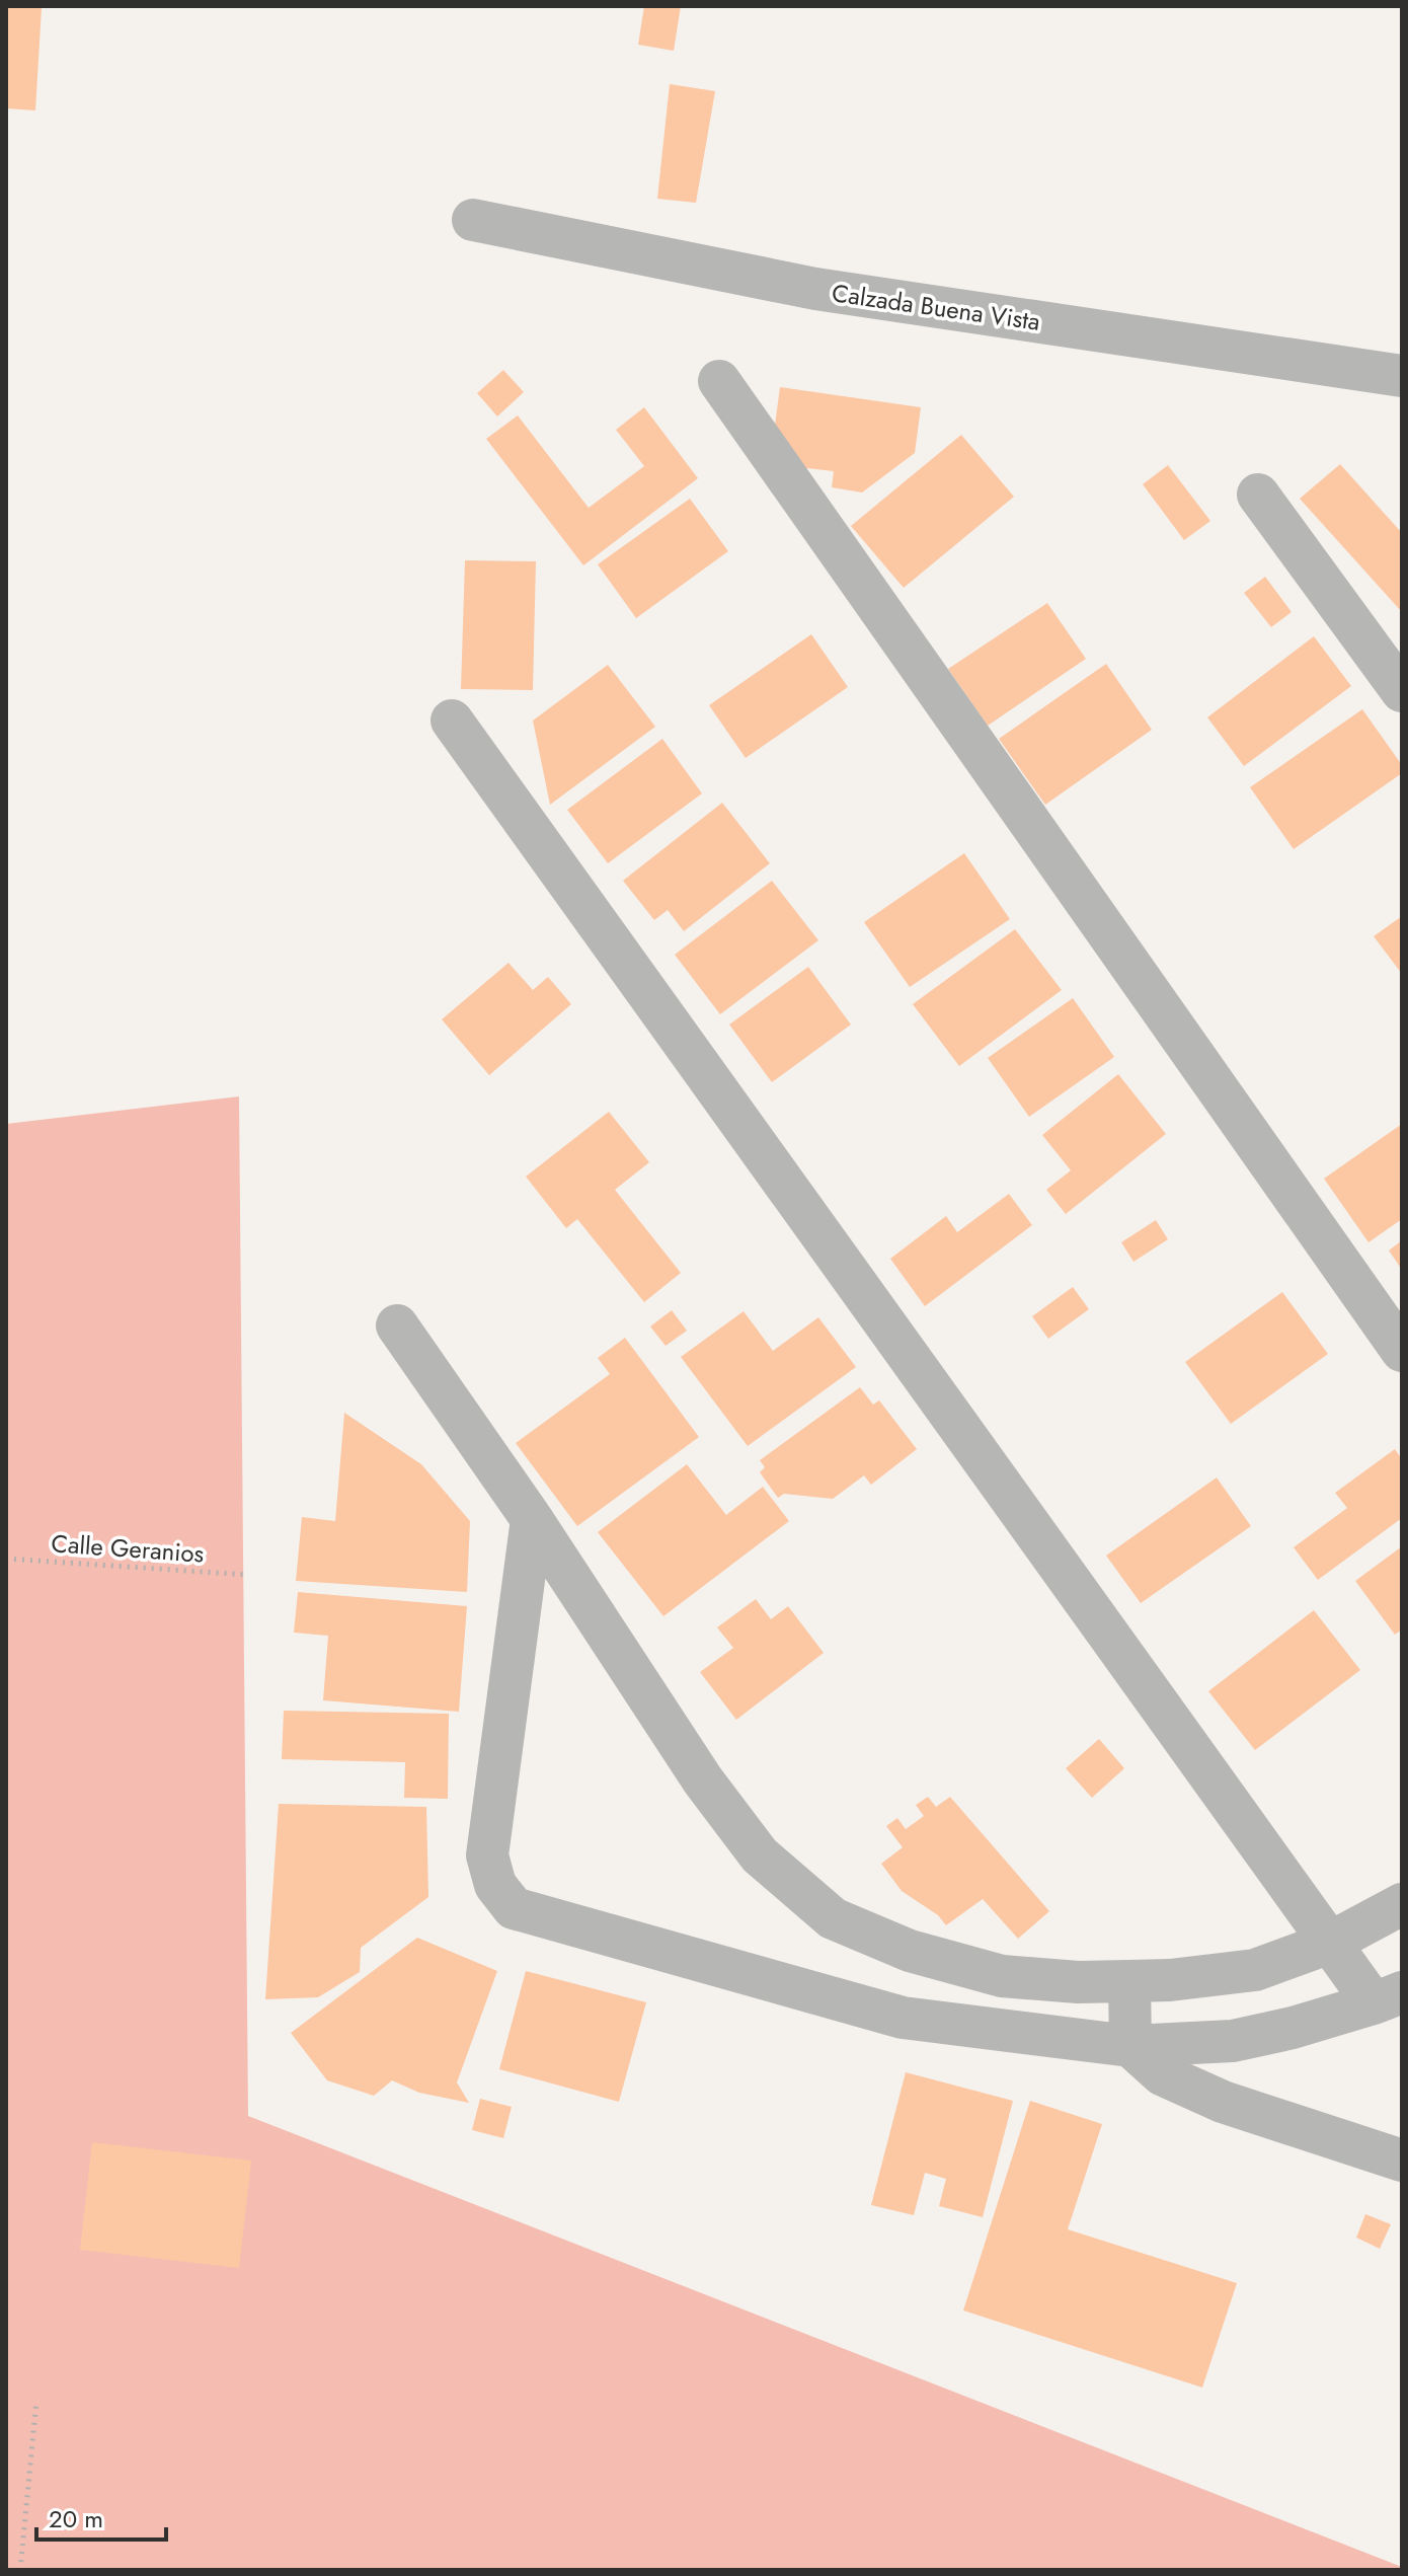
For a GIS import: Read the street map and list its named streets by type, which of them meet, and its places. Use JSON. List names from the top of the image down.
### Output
{
  "streets": {
    "street": ["Calzada Buena Vista"],
    "path": ["Calle Geranios"]
  },
  "scale_bar": "20 m"
}
